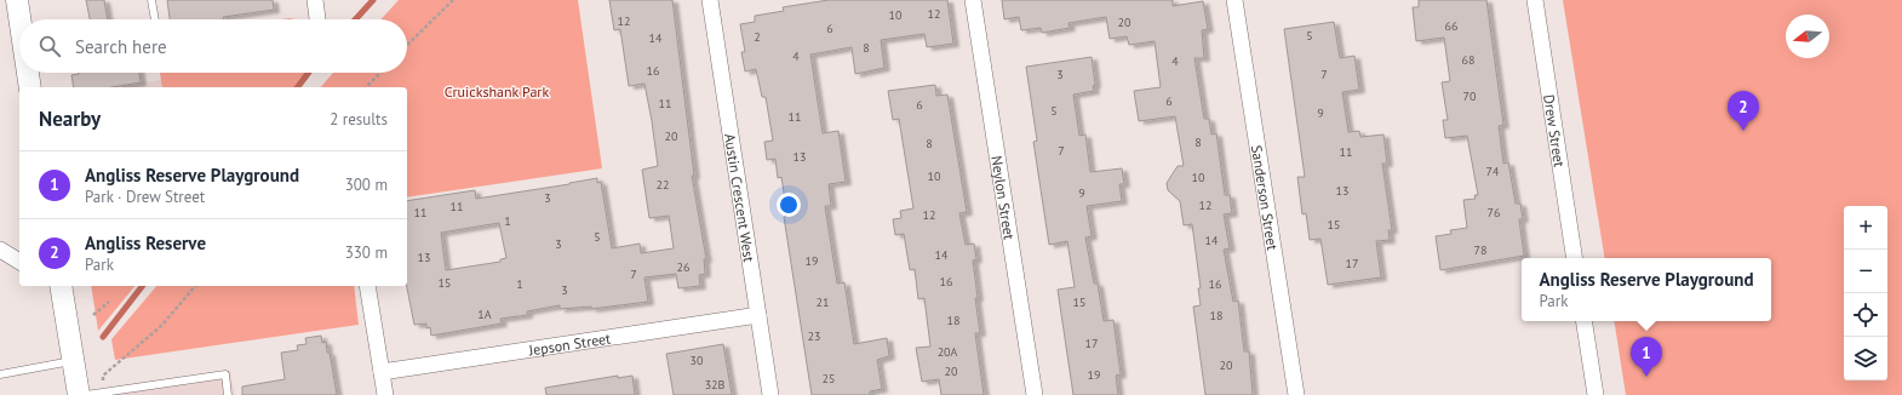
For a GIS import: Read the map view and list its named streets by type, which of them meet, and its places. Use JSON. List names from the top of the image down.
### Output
{
  "streets": {
    "street": [
      "Drew Street",
      "Austin Crescent West",
      "Neylon Street",
      "Sanderson Street",
      "Jepson Street"
    ]
  },
  "crossings": [
    ["Austin Crescent West", "Jepson Street"]
  ],
  "parks": ["Cruickshank Park"],
  "house_numbers": [
    "12",
    "10",
    "12",
    "20",
    "66",
    "6",
    "5",
    "2",
    "14",
    "8",
    "4",
    "68",
    "4",
    "16",
    "3",
    "7",
    "70",
    "6",
    "11",
    "6",
    "5",
    "9",
    "11",
    "20",
    "8",
    "8",
    "7",
    "11",
    "13",
    "74",
    "10",
    "10",
    "22",
    "13",
    "9",
    "3",
    "12",
    "11",
    "11",
    "76",
    "12",
    "1",
    "15",
    "5",
    "14",
    "3",
    "78",
    "14",
    "13",
    "19",
    "17",
    "26",
    "7",
    "16",
    "15",
    "1",
    "16",
    "3",
    "21",
    "15",
    "1A",
    "18",
    "18",
    "23",
    "17",
    "20A",
    "30",
    "20",
    "20",
    "19",
    "25",
    "32B"
  ],
  "north": "left",
  "page": {
    "search": "Search here",
    "heading": ["Nearby", "2 results"],
    "pins": ["2", "1"],
    "list": [
      {
        "mark": "1",
        "name": "Angliss Reserve Playground",
        "note": "Park · Drew Street",
        "value": "300 m"
      },
      {
        "mark": "2",
        "name": "Angliss Reserve",
        "note": "Park",
        "value": "330 m"
      }
    ],
    "map_buttons": ["+", "−"],
    "popup": ["Angliss Reserve Playground", "Park"]
  }
}
